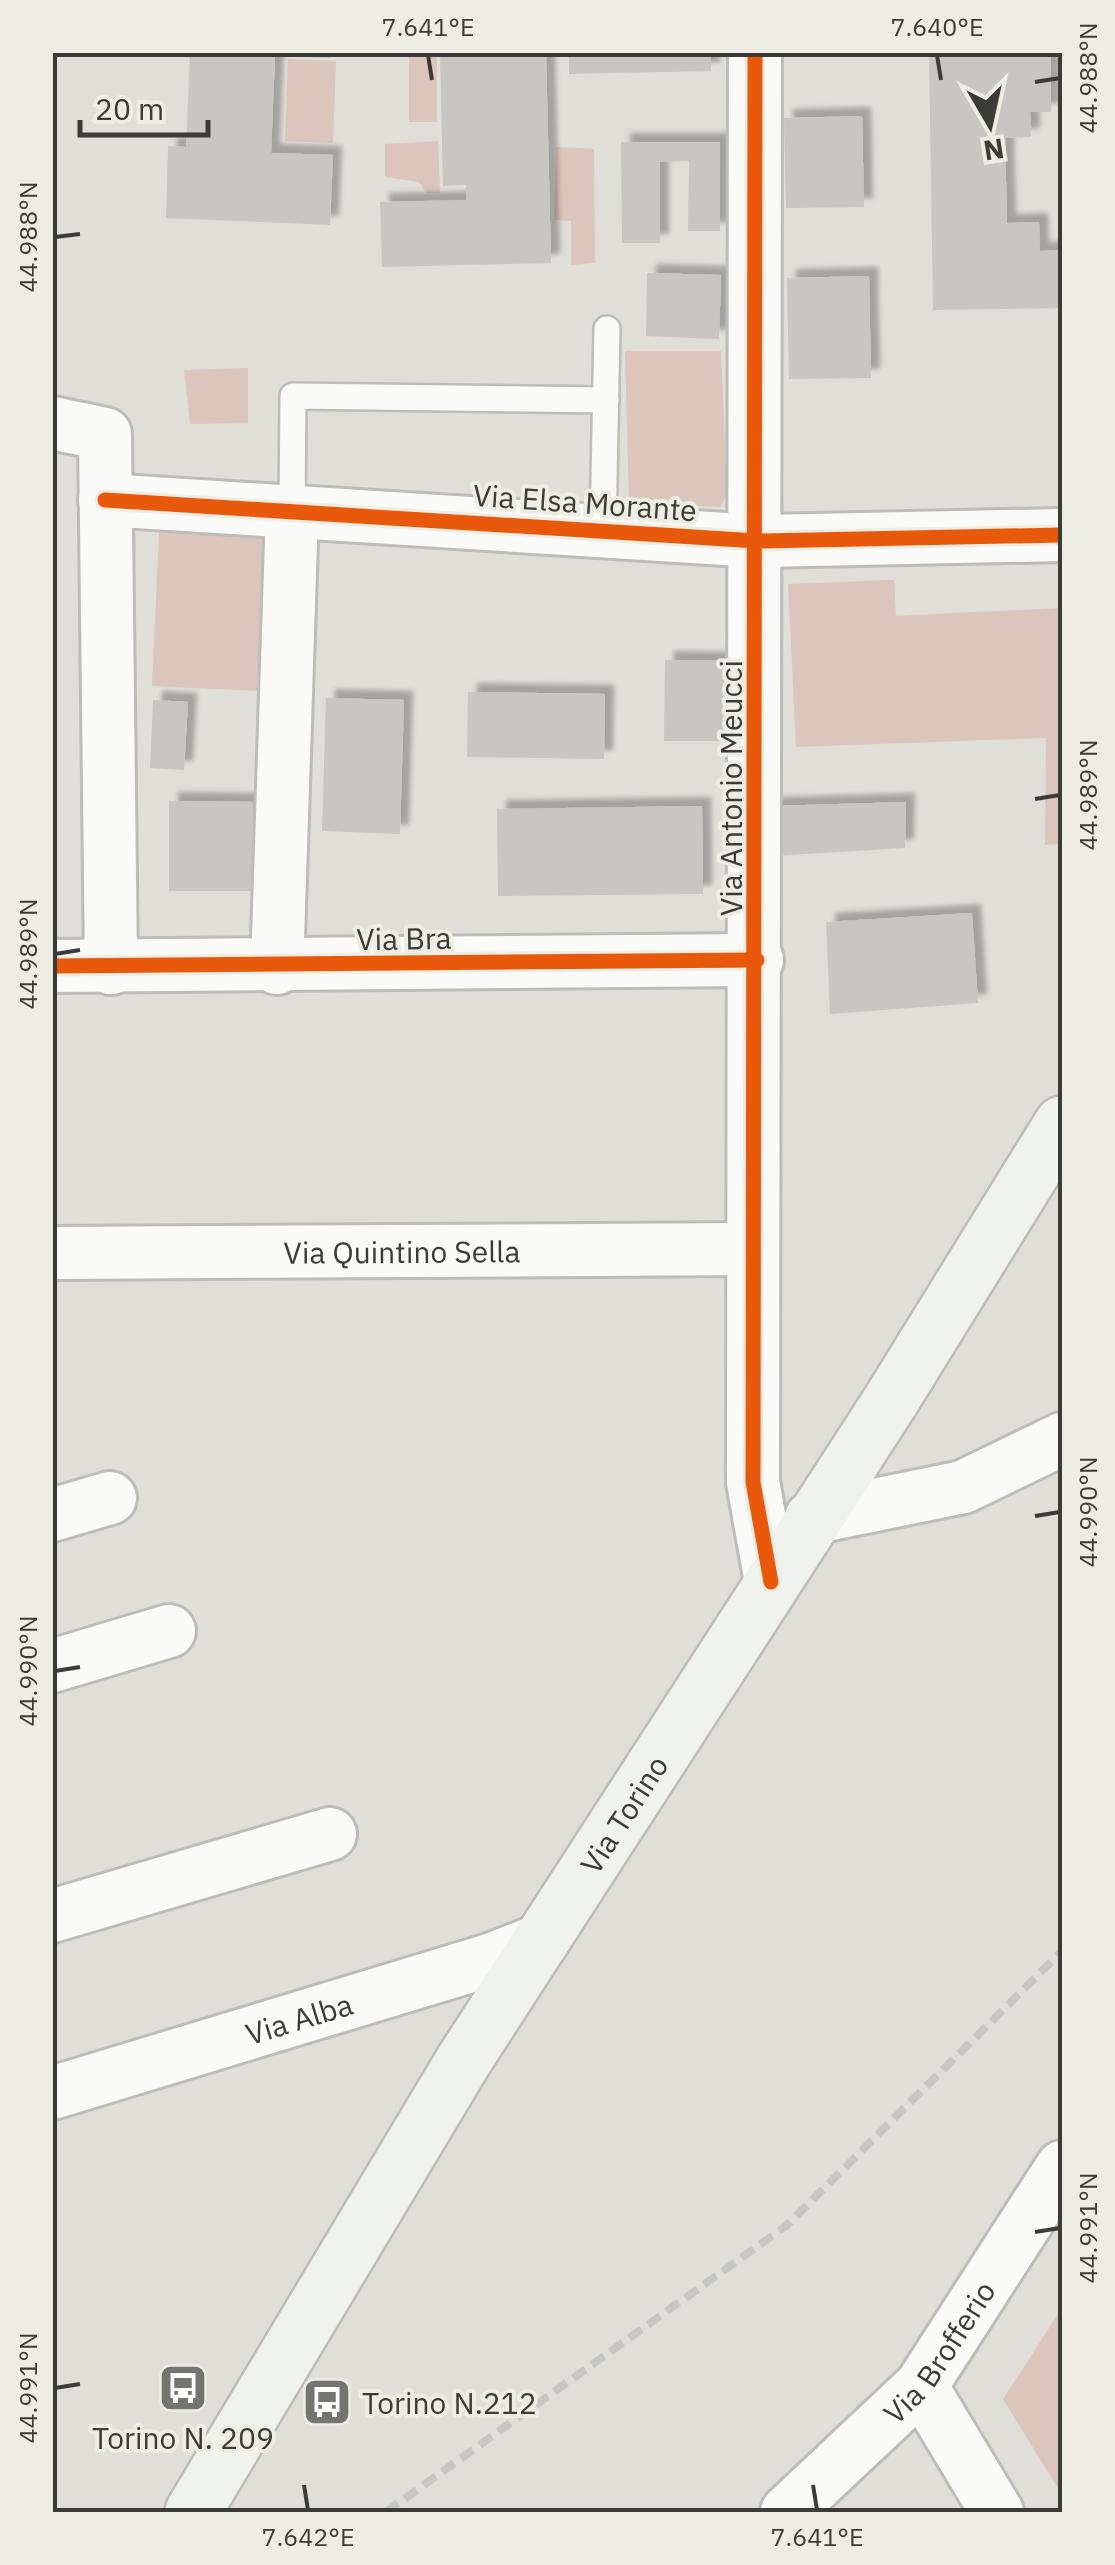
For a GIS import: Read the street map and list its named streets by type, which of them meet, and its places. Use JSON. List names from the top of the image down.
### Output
{
  "streets": {
    "main road": ["Via Torino"],
    "street": [
      "Via Elsa Morante",
      "Via Antonio Meucci",
      "Via Bra",
      "Via Quintino Sella",
      "Via Alba",
      "Via Brofferio"
    ]
  },
  "crossings": [
    ["Via Elsa Morante", "Via Antonio Meucci"],
    ["Via Antonio Meucci", "Via Bra"],
    ["Via Antonio Meucci", "Via Quintino Sella"],
    ["Via Antonio Meucci", "Via Torino"],
    ["Via Torino", "Via Alba"]
  ],
  "places": {
    "bus stop": ["Torino N. 209", "Torino N.212"]
  },
  "scale_bar": "20 m",
  "north": "bottom",
  "coordinates": [
    "7.641°E",
    "7.640°E",
    "44.988°N",
    "44.989°N",
    "44.990°N",
    "44.991°N",
    "7.642°E"
  ]
}
